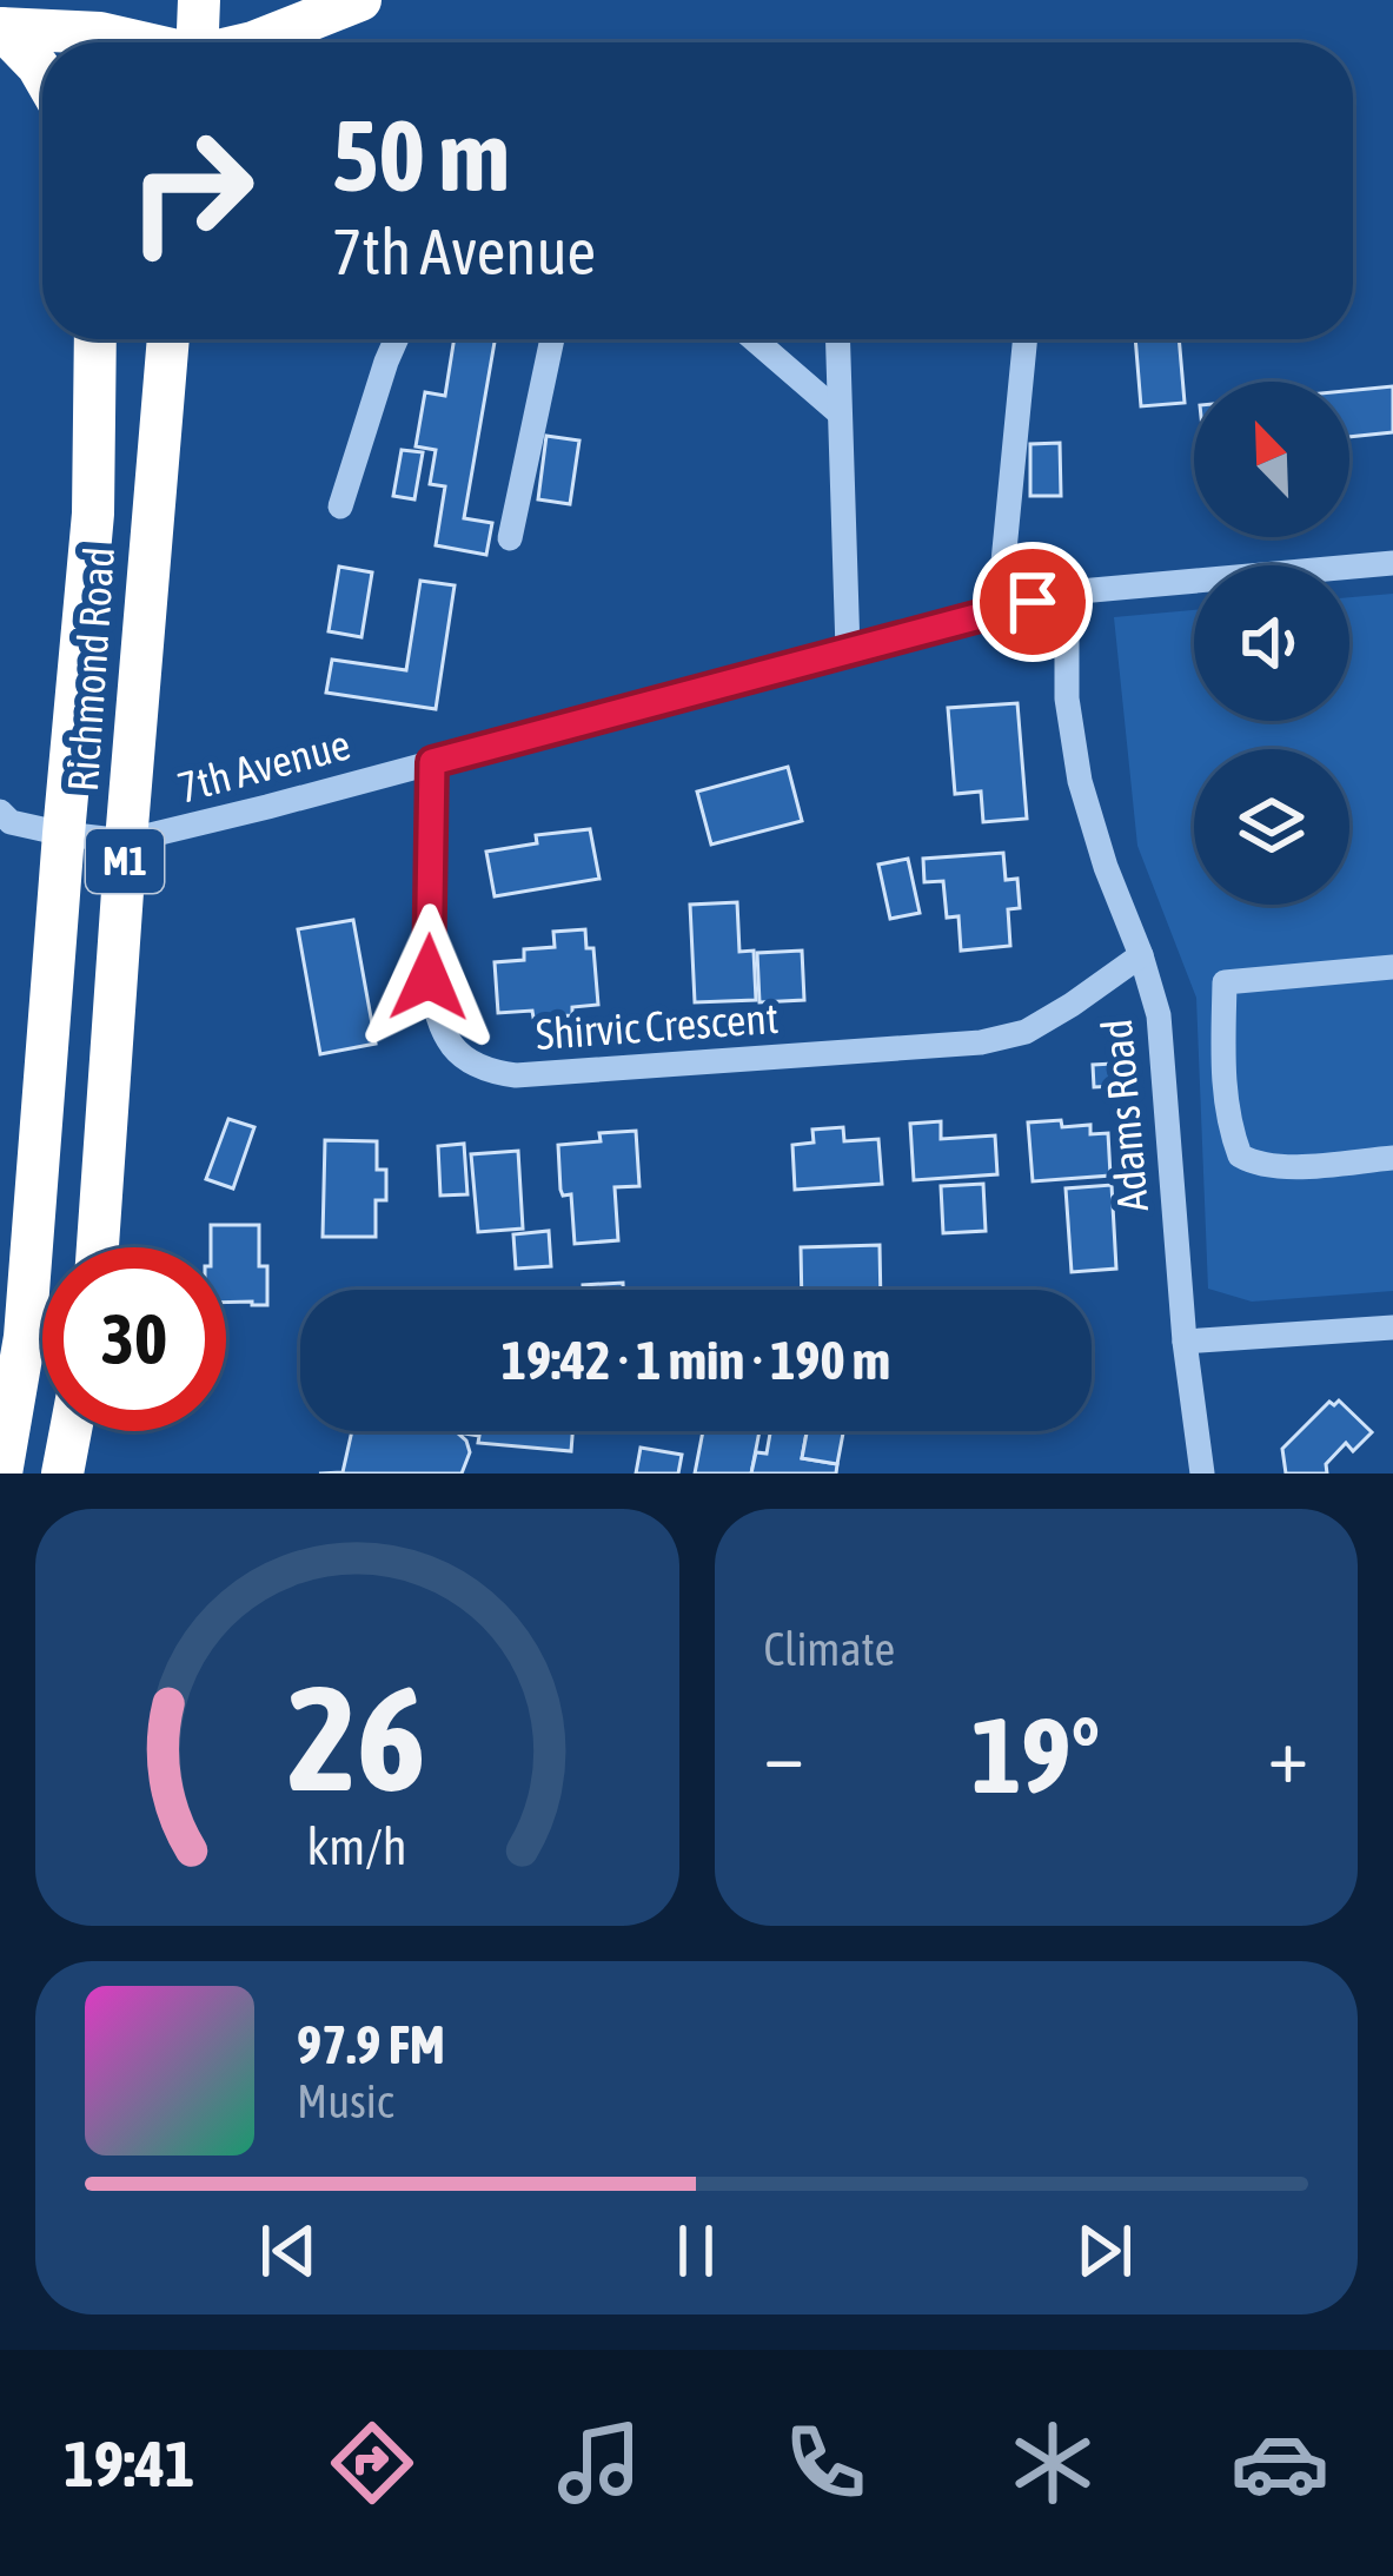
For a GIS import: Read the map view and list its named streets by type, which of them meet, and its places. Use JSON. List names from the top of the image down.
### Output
{
  "streets": {
    "highway": ["Richmond Road", "M1"],
    "street": ["7th Avenue", "Shirvic Crescent", "Adams Road"]
  },
  "crossings": [
    ["Richmond Road", "7th Avenue"],
    ["7th Avenue", "Shirvic Crescent"],
    ["7th Avenue", "Adams Road"],
    ["Shirvic Crescent", "Adams Road"]
  ],
  "north": "top left",
  "page": {
    "turn": ["50 m", "7th Avenue"],
    "limit": "30",
    "trip": "19:42 · 1 min · 190 m",
    "tile": "Climate",
    "heat": ["−", "19°", "+"],
    "song": ["97.9 FM", "Music"],
    "tabs": "19:41",
    "gauge": ["26", "km/h"]
  }
}
